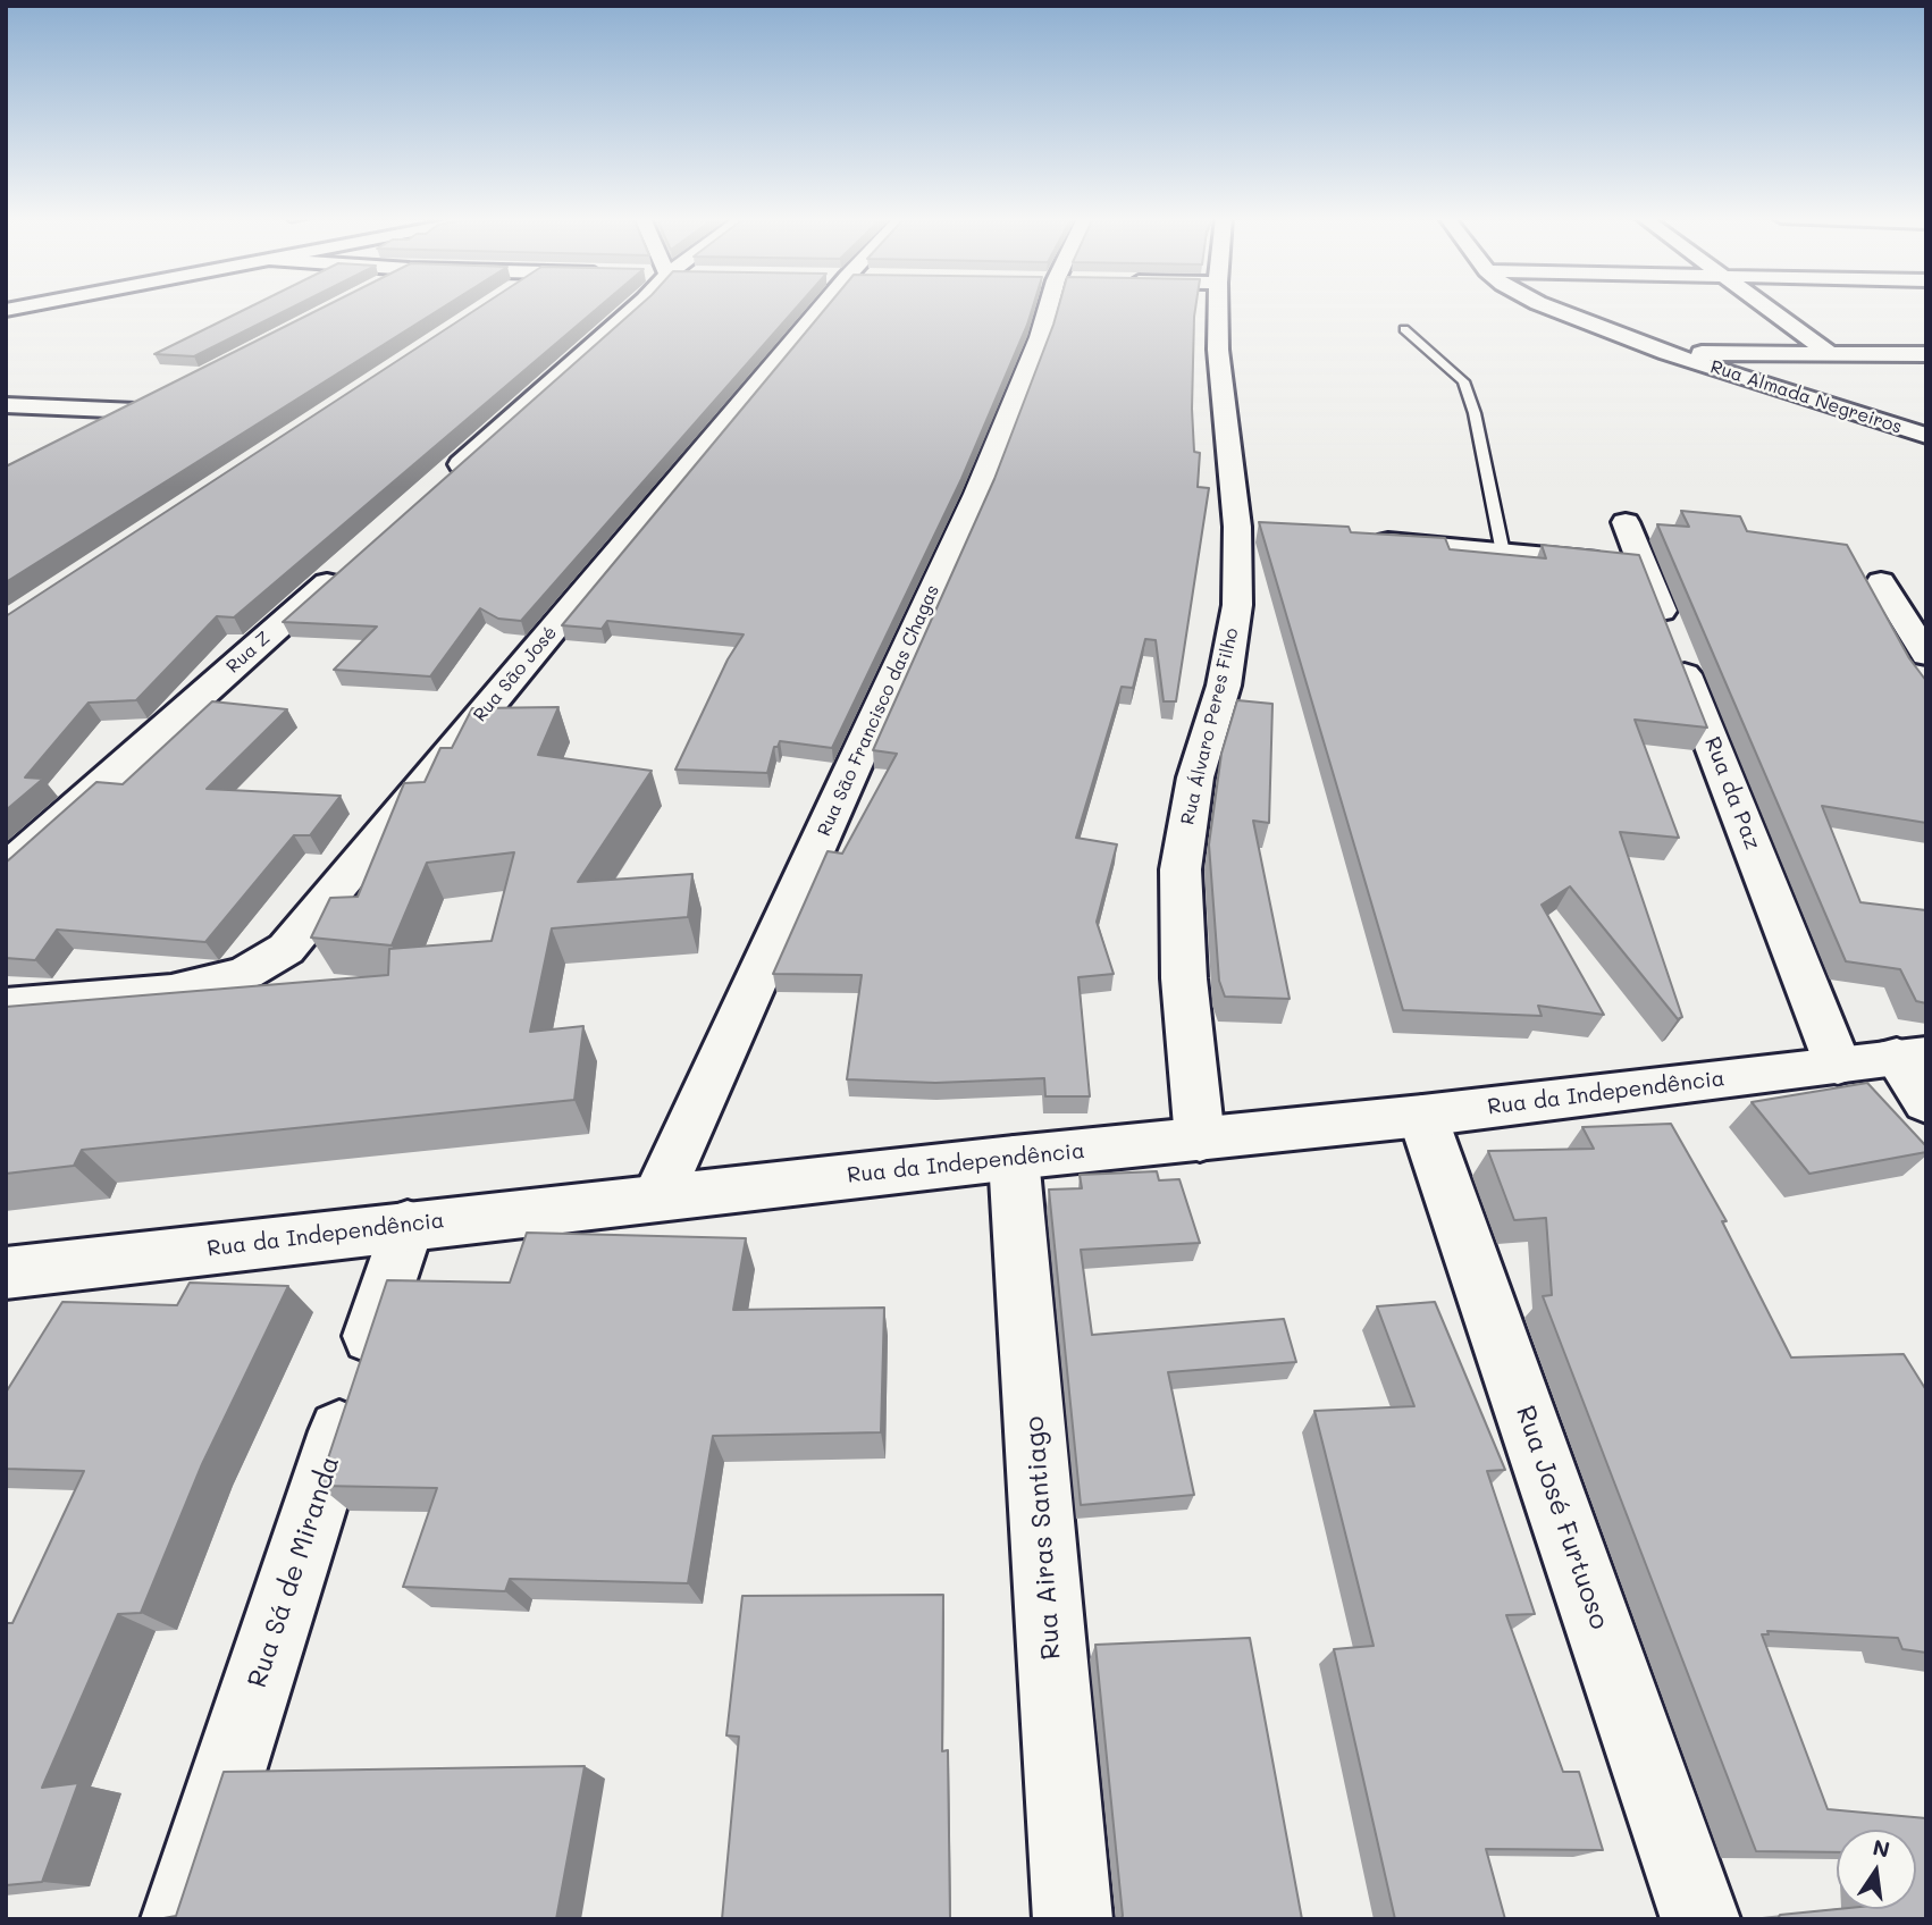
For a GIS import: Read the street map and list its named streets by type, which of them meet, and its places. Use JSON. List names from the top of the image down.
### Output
{
  "streets": {
    "street": [
      "Rua Almada Negreiros",
      "Rua Z",
      "Rua São José",
      "Rua São Francisco das Chagas",
      "Rua Álvaro Peres Filho",
      "Rua da Paz",
      "Rua da Independência",
      "Rua José Furtuoso",
      "Rua Airas Santiago",
      "Rua Sá de Miranda"
    ]
  },
  "crossings": [
    ["Rua São Francisco das Chagas", "Rua da Independência"],
    ["Rua Álvaro Peres Filho", "Rua da Independência"],
    ["Rua da Paz", "Rua da Independência"],
    ["Rua da Independência", "Rua José Furtuoso"],
    ["Rua da Independência", "Rua Airas Santiago"],
    ["Rua da Independência", "Rua Sá de Miranda"]
  ],
  "north": "top"
}
